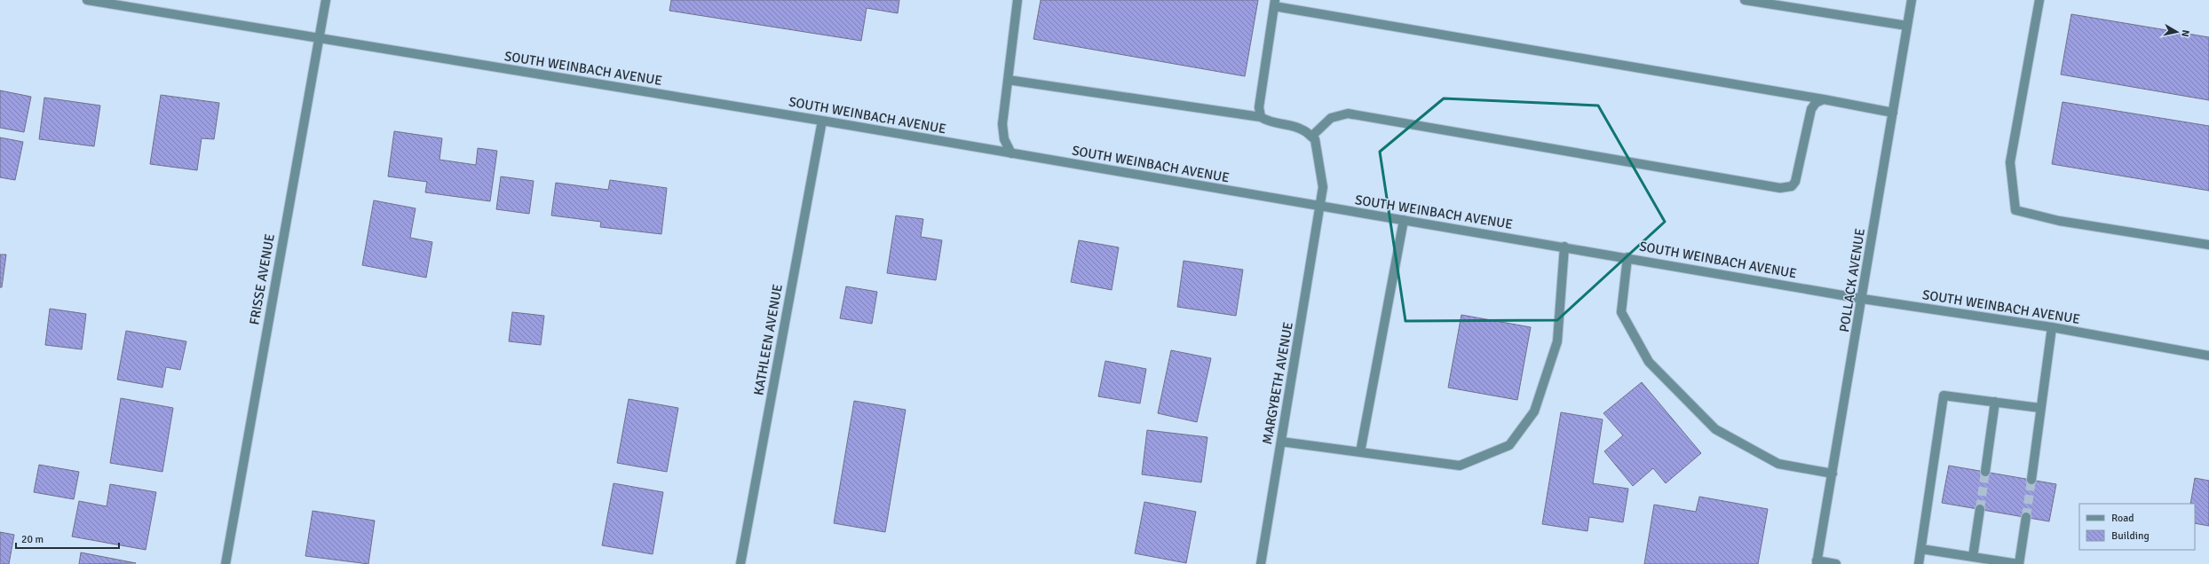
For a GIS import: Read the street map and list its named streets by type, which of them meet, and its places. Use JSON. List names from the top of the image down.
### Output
{
  "streets": {
    "street": [
      "SOUTH WEINBACH AVENUE",
      "FRISSE AVENUE",
      "POLLACK AVENUE",
      "KATHLEEN AVENUE",
      "MARGYBETH AVENUE"
    ]
  },
  "crossings": [
    ["SOUTH WEINBACH AVENUE", "FRISSE AVENUE"],
    ["SOUTH WEINBACH AVENUE", "POLLACK AVENUE"],
    ["SOUTH WEINBACH AVENUE", "KATHLEEN AVENUE"],
    ["SOUTH WEINBACH AVENUE", "MARGYBETH AVENUE"]
  ],
  "legend": ["Road", "Building"],
  "scale_bar": "20 m",
  "north": "right"
}
